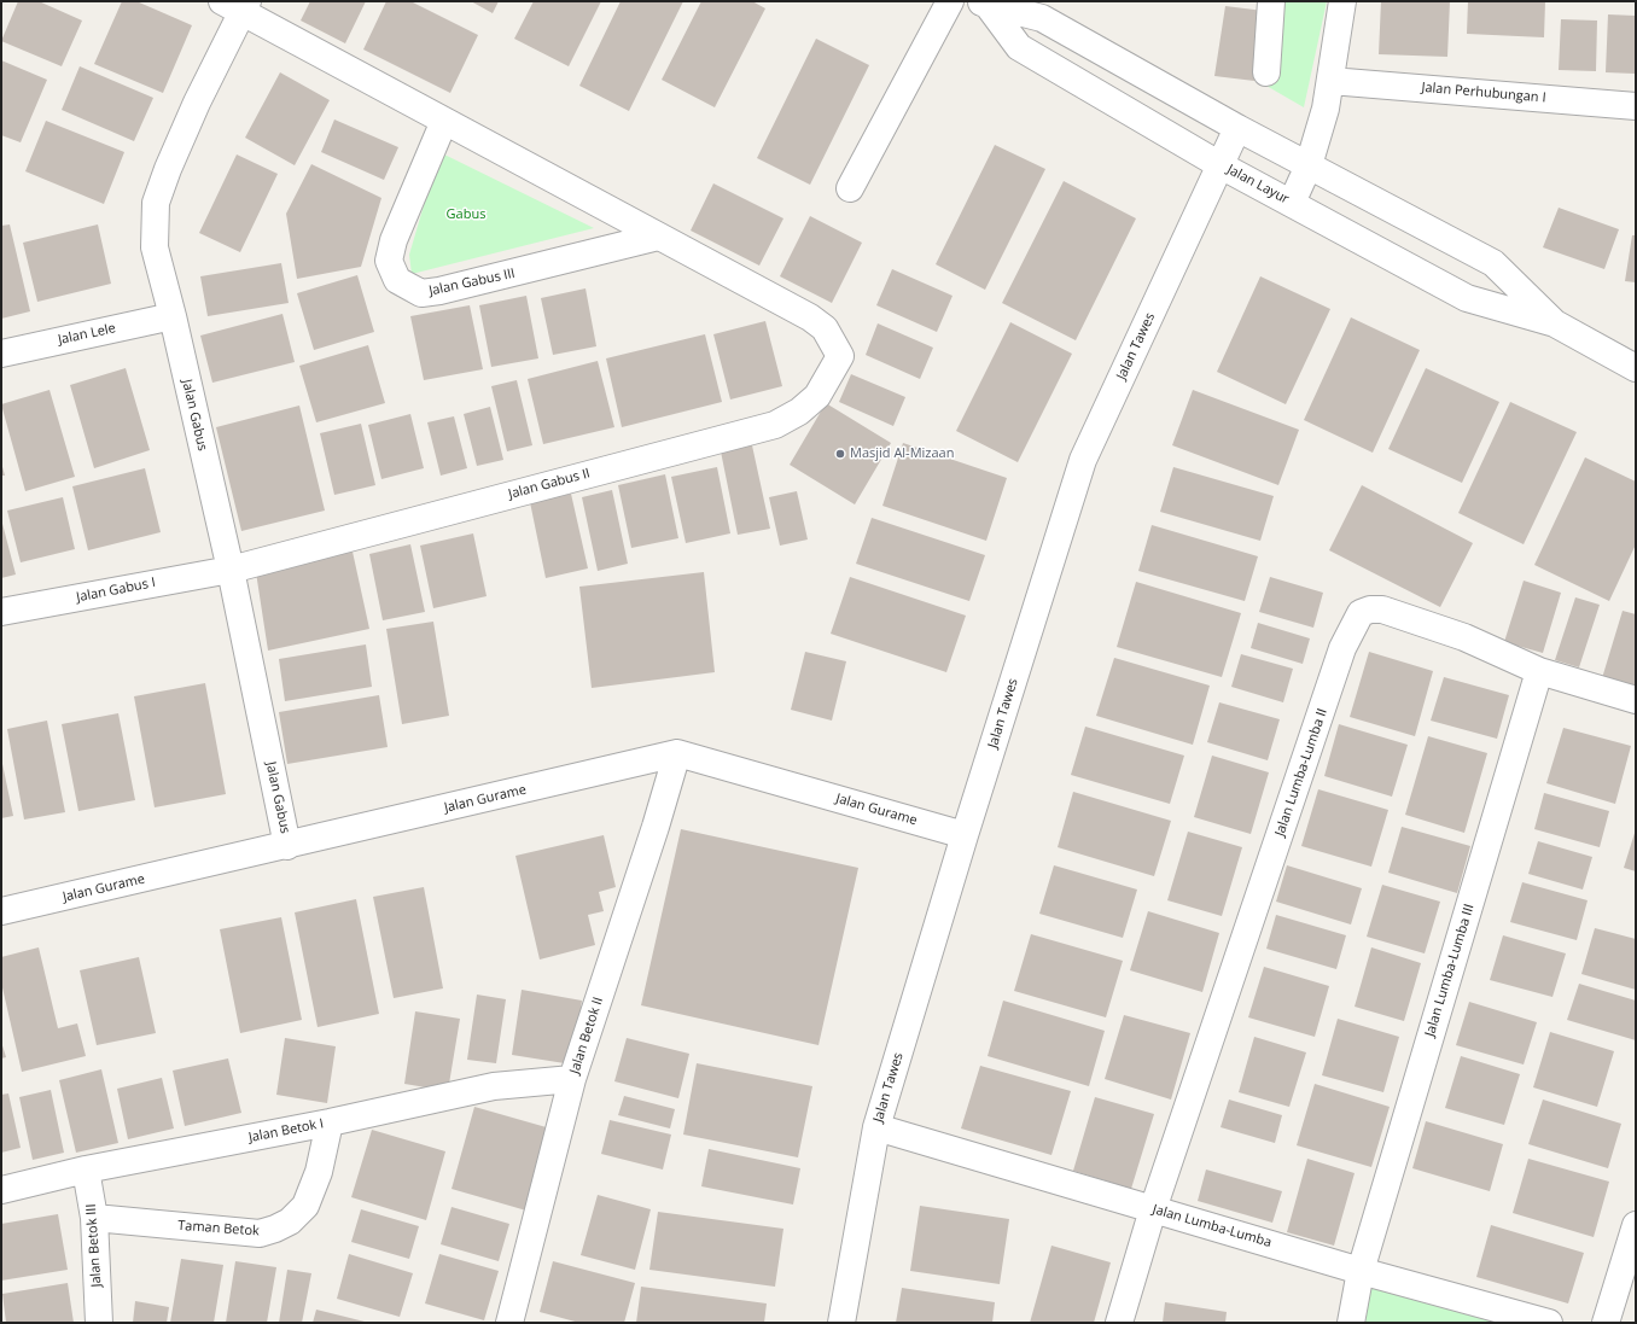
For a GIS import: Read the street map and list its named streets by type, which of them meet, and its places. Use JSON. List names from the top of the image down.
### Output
{
  "streets": {
    "street": [
      "Jalan Perhubungan I",
      "Jalan Layur",
      "Jalan Gabus III",
      "Jalan Lele",
      "Jalan Tawes",
      "Jalan Gabus",
      "Jalan Gabus II",
      "Jalan Gabus I",
      "Jalan Lumba-Lumba II",
      "Jalan Gurame",
      "Jalan Lumba-Lumba III",
      "Jalan Betok II",
      "Jalan Betok I",
      "Jalan Lumba-Lumba",
      "Taman Betok",
      "Jalan Betok III"
    ]
  },
  "crossings": [
    ["Jalan Layur", "Jalan Tawes"],
    ["Jalan Gabus III", "Jalan Gabus II"],
    ["Jalan Lele", "Jalan Gabus"],
    ["Jalan Tawes", "Jalan Gurame"],
    ["Jalan Tawes", "Jalan Lumba-Lumba"],
    ["Jalan Gabus", "Jalan Gabus II"],
    ["Jalan Gabus", "Jalan Gabus I"],
    ["Jalan Gabus", "Jalan Gurame"],
    ["Jalan Gabus II", "Jalan Gabus I"],
    ["Jalan Lumba-Lumba II", "Jalan Lumba-Lumba III"],
    ["Jalan Lumba-Lumba II", "Jalan Lumba-Lumba"],
    ["Jalan Gurame", "Jalan Betok II"],
    ["Jalan Lumba-Lumba III", "Jalan Lumba-Lumba"],
    ["Jalan Betok II", "Jalan Betok I"],
    ["Jalan Betok I", "Taman Betok"],
    ["Jalan Betok I", "Jalan Betok III"],
    ["Taman Betok", "Jalan Betok III"]
  ],
  "parks": ["Gabus"],
  "places": ["Masjid Al-Mizaan"]
}
